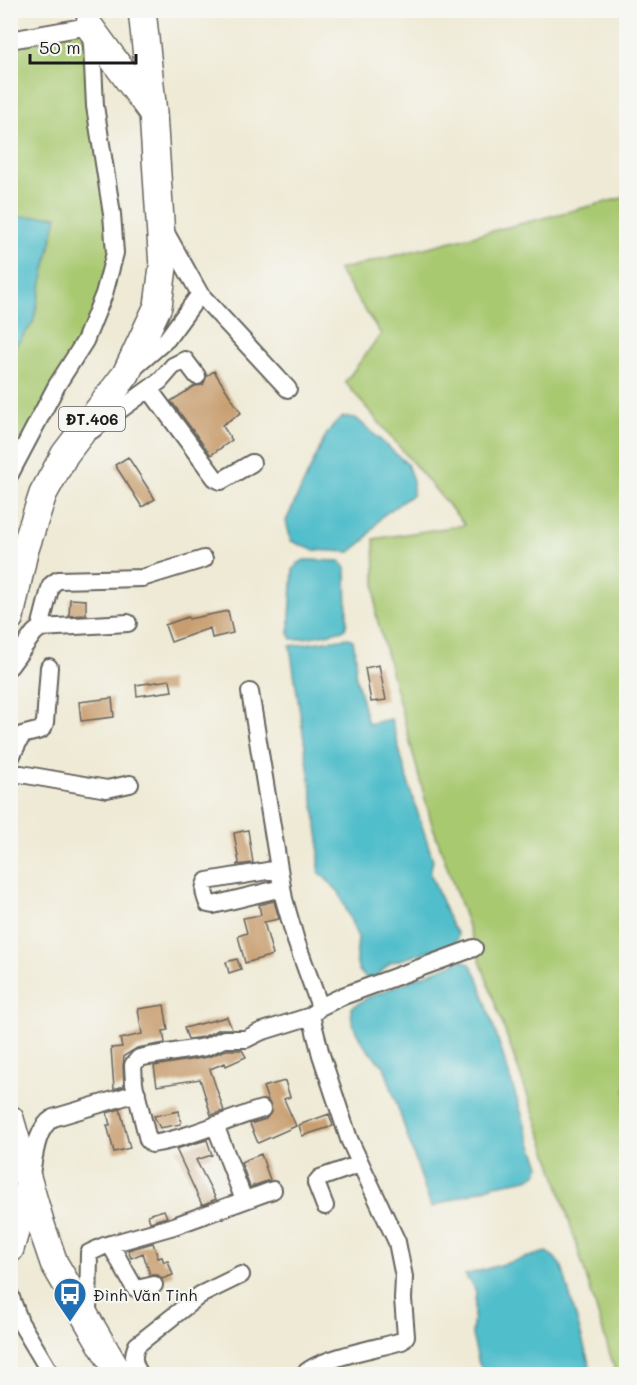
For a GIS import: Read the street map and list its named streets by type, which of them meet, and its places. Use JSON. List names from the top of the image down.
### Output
{
  "streets": {
    "main road": ["ĐT.406"]
  },
  "places": {
    "bus stop": ["Đình Văn Tinh"]
  },
  "scale_bar": "50 m"
}
